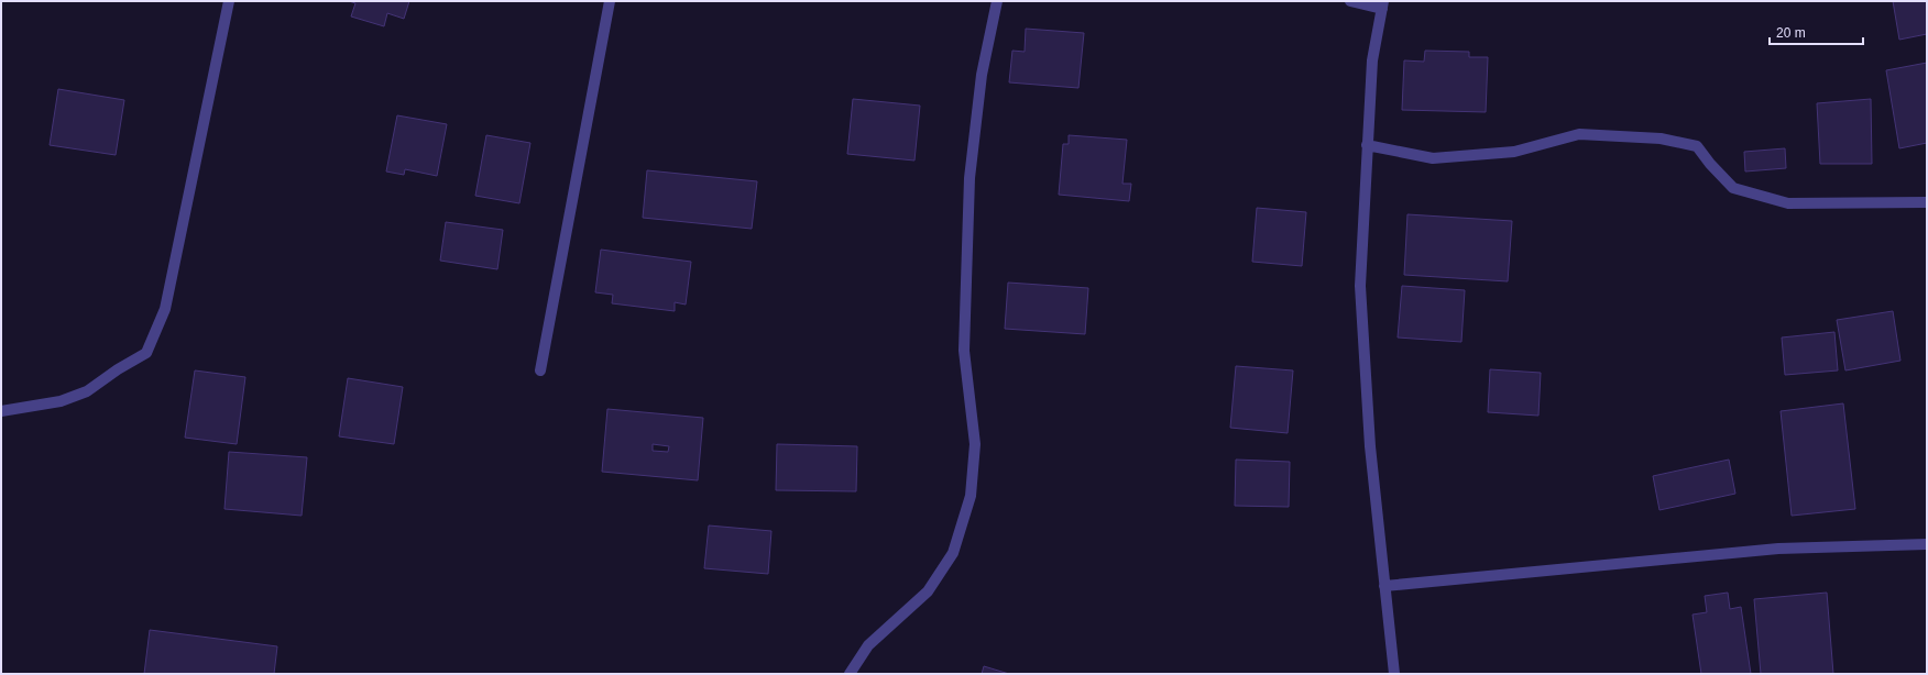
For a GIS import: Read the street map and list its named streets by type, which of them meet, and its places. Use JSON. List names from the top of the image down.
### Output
{
  "scale_bar": "20 m"
}
